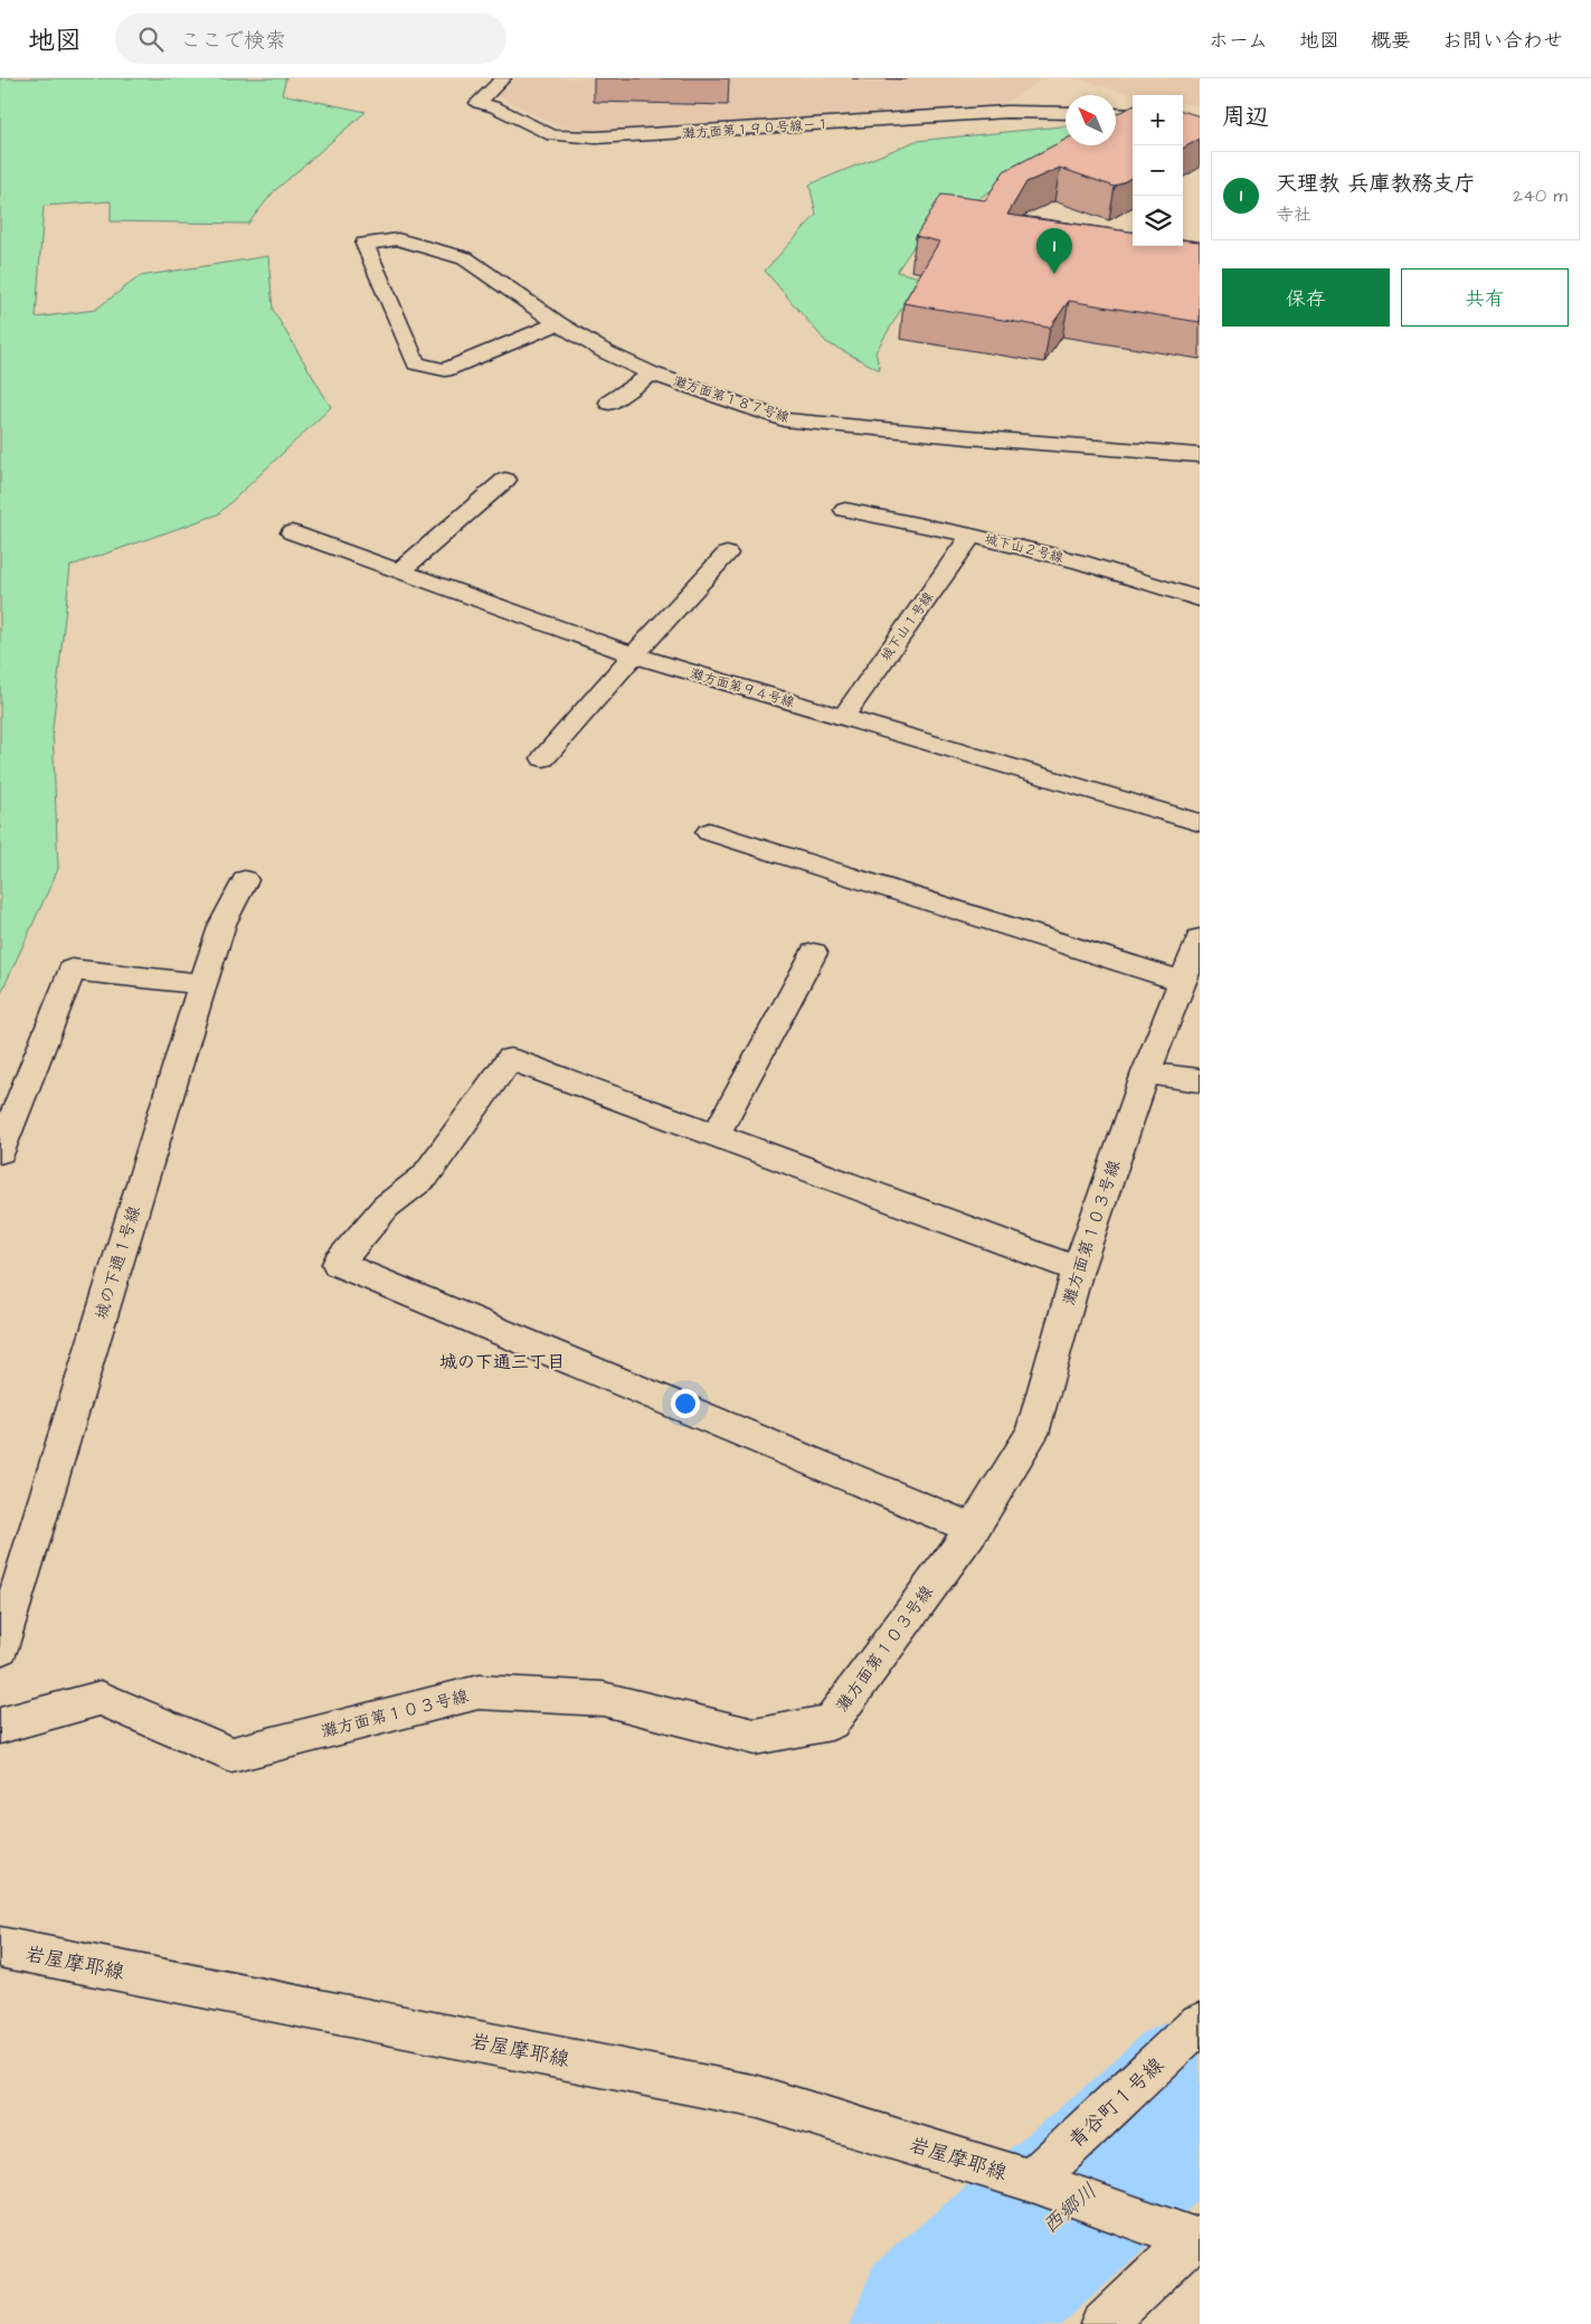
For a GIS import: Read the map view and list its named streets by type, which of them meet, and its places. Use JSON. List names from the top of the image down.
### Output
{
  "streets": {
    "street": [
      "灘方面第１９０号線－１",
      "灘方面第１８７号線",
      "城下山２号線",
      "城下山１号線",
      "灘方面第９４号線",
      "灘方面第１０３号線",
      "城の下通１号線",
      "岩屋摩耶線",
      "青谷町１号線"
    ]
  },
  "crossings": [
    ["城下山２号線", "城下山１号線"],
    ["城下山１号線", "灘方面第９４号線"],
    ["岩屋摩耶線", "青谷町１号線"]
  ],
  "districts": ["城の下通三丁目"],
  "water": ["西郷川"],
  "north": "top left",
  "page": {
    "header": "地図",
    "search": "ここで検索",
    "nav": [
      "ホーム",
      "地図",
      "概要",
      "お問い合わせ"
    ],
    "heading": "周辺",
    "map_buttons": ["+", "−"],
    "list": [
      {
        "mark": "1",
        "name": "天理教 兵庫教務支庁",
        "note": "寺社",
        "value": "240 m"
      }
    ],
    "pins": "1",
    "buttons": ["保存", "共有"]
  }
}
